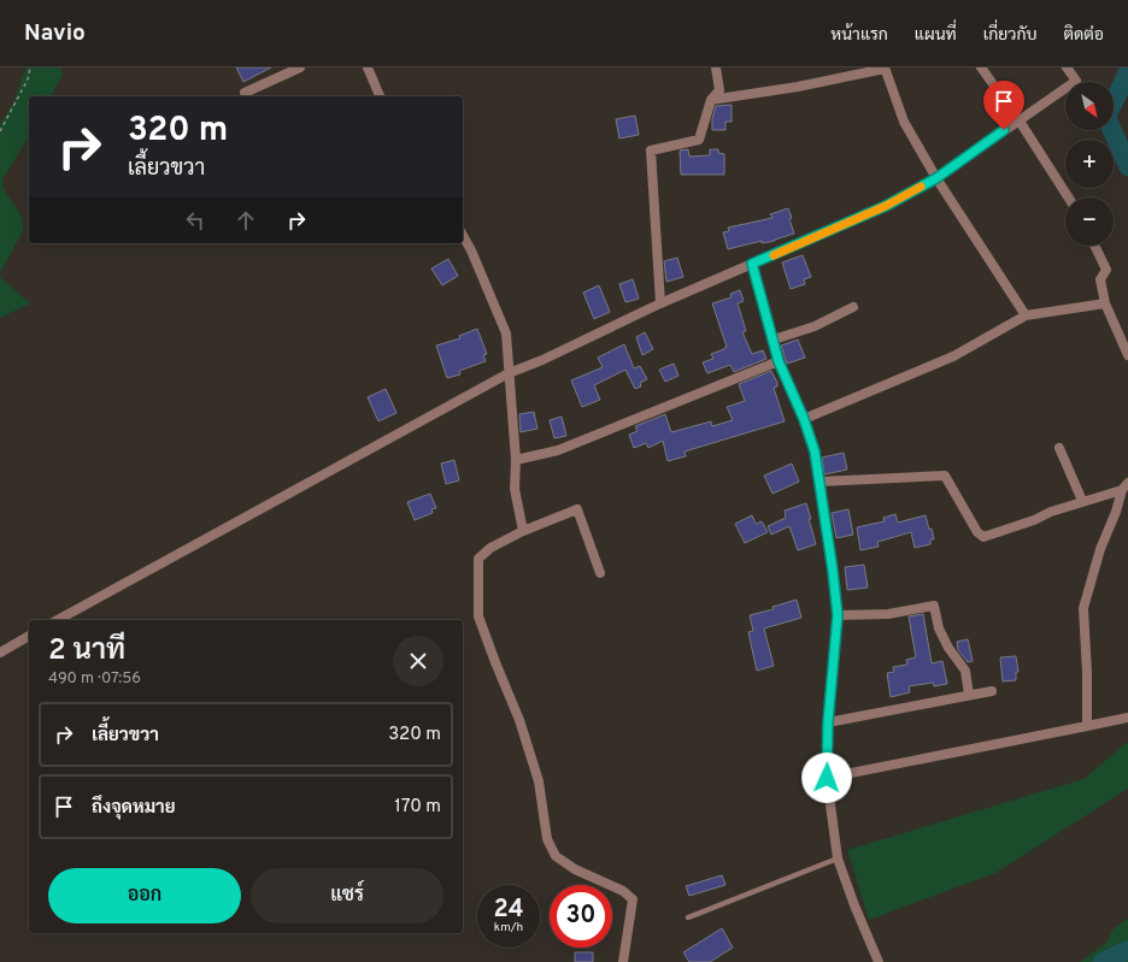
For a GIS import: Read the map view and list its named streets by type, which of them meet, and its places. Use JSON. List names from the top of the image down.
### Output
{
  "north": "bottom right",
  "page": {
    "header": "Navio",
    "nav": [
      "หน้าแรก",
      "แผนที่",
      "เกี่ยวกับ",
      "ติดต่อ"
    ],
    "map_buttons": ["+", "−"],
    "turn": ["320 m", "เลี้ยวขวา"],
    "heading": ["2 นาที", "490 m · 07:56"],
    "list": [
      {
        "name": "เลี้ยวขวา",
        "value": "320 m"
      },
      {
        "name": "ถึงจุดหมาย",
        "value": "170 m"
      }
    ],
    "buttons": ["ออก", "แชร์"],
    "speed": "24 km/h",
    "limit": "30"
  }
}
